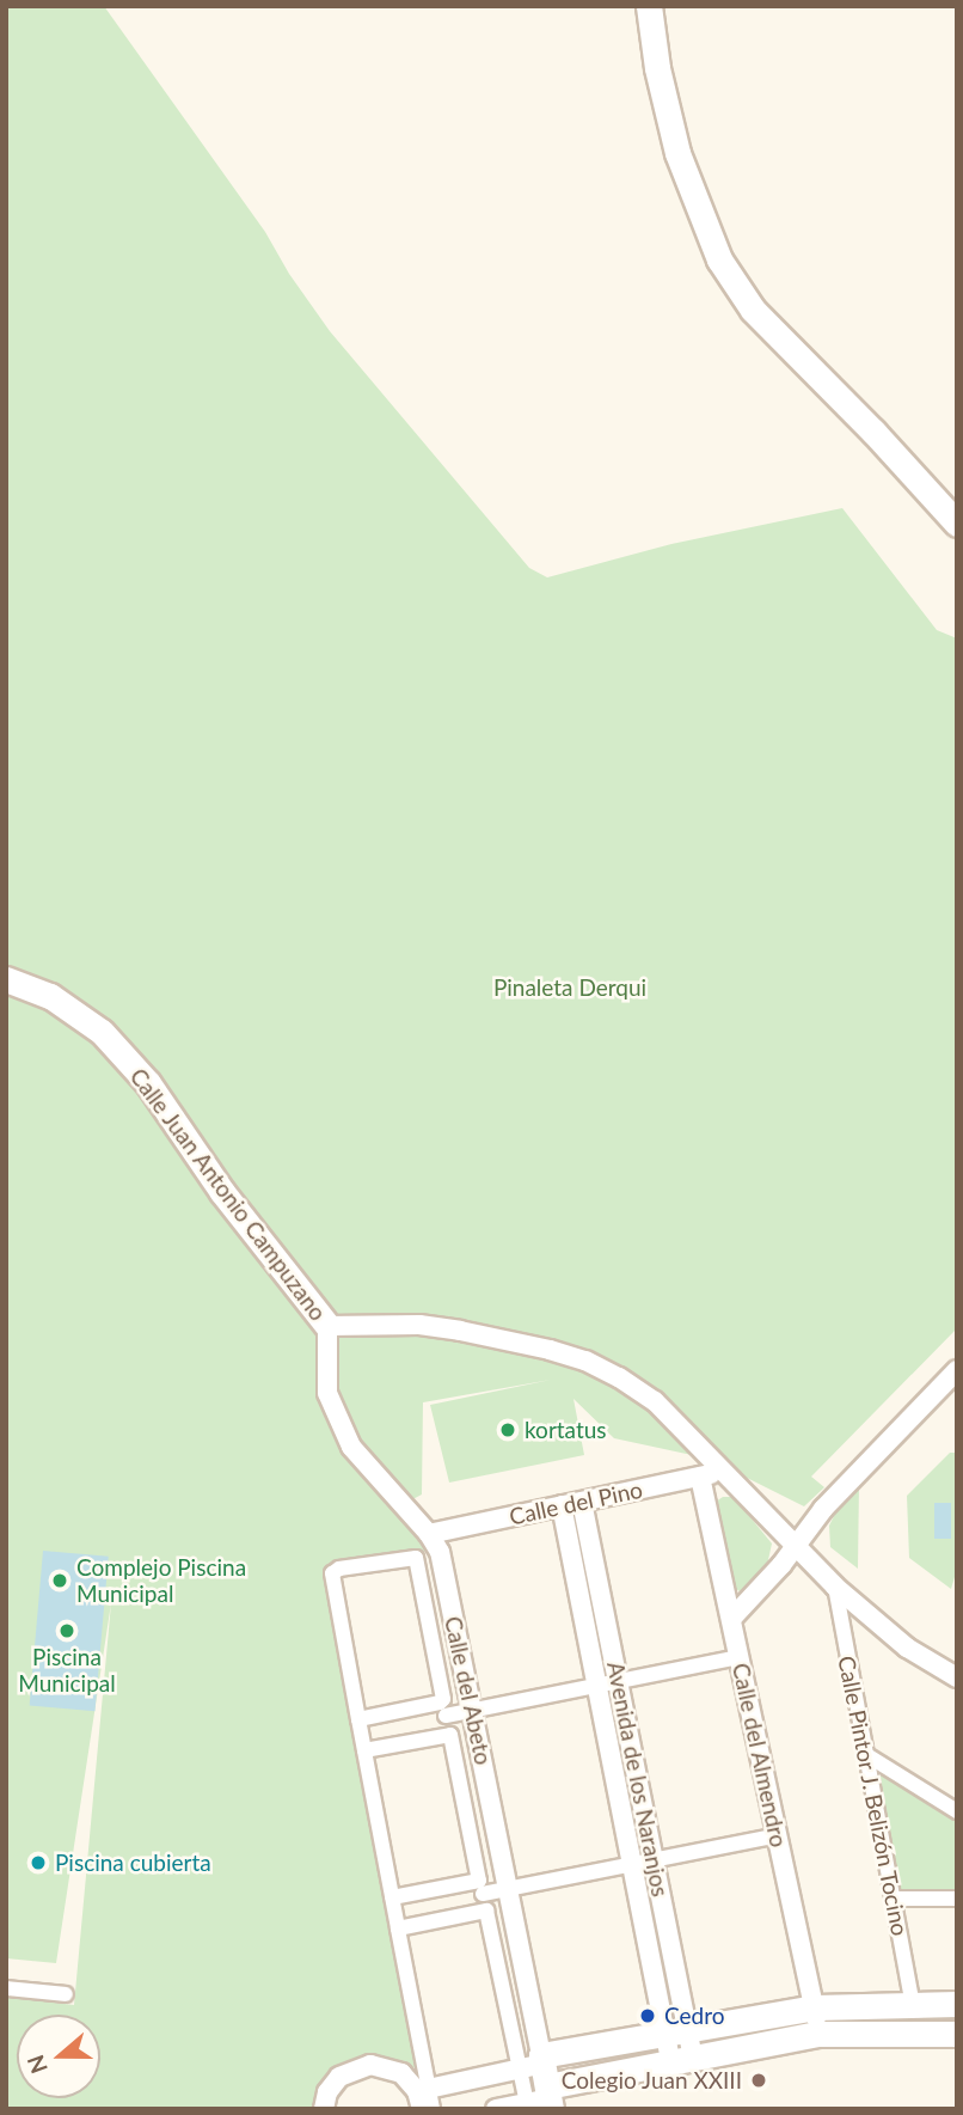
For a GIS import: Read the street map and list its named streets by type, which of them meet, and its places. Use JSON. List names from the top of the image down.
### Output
{
  "streets": {
    "street": [
      "Calle Juan Antonio Campuzano",
      "Calle del Pino",
      "Calle del Abeto",
      "Calle del Almendro",
      "Avenida de los Naranjos",
      "Calle Pintor J. Belizón Tocino"
    ]
  },
  "crossings": [
    ["Calle Juan Antonio Campuzano", "Calle del Pino"],
    ["Calle Juan Antonio Campuzano", "Calle del Abeto"],
    ["Calle Juan Antonio Campuzano", "Calle Pintor J. Belizón Tocino"],
    ["Calle del Pino", "Calle del Abeto"],
    ["Calle del Pino", "Calle del Almendro"],
    ["Calle del Pino", "Avenida de los Naranjos"]
  ],
  "parks": ["Pinaleta Derqui"],
  "places": [
    "kortatus",
    "Complejo Piscina Municipal",
    "Piscina Municipal",
    "Piscina cubierta",
    "Cedro",
    "Colegio Juan XXIII"
  ],
  "north": "left"
}
